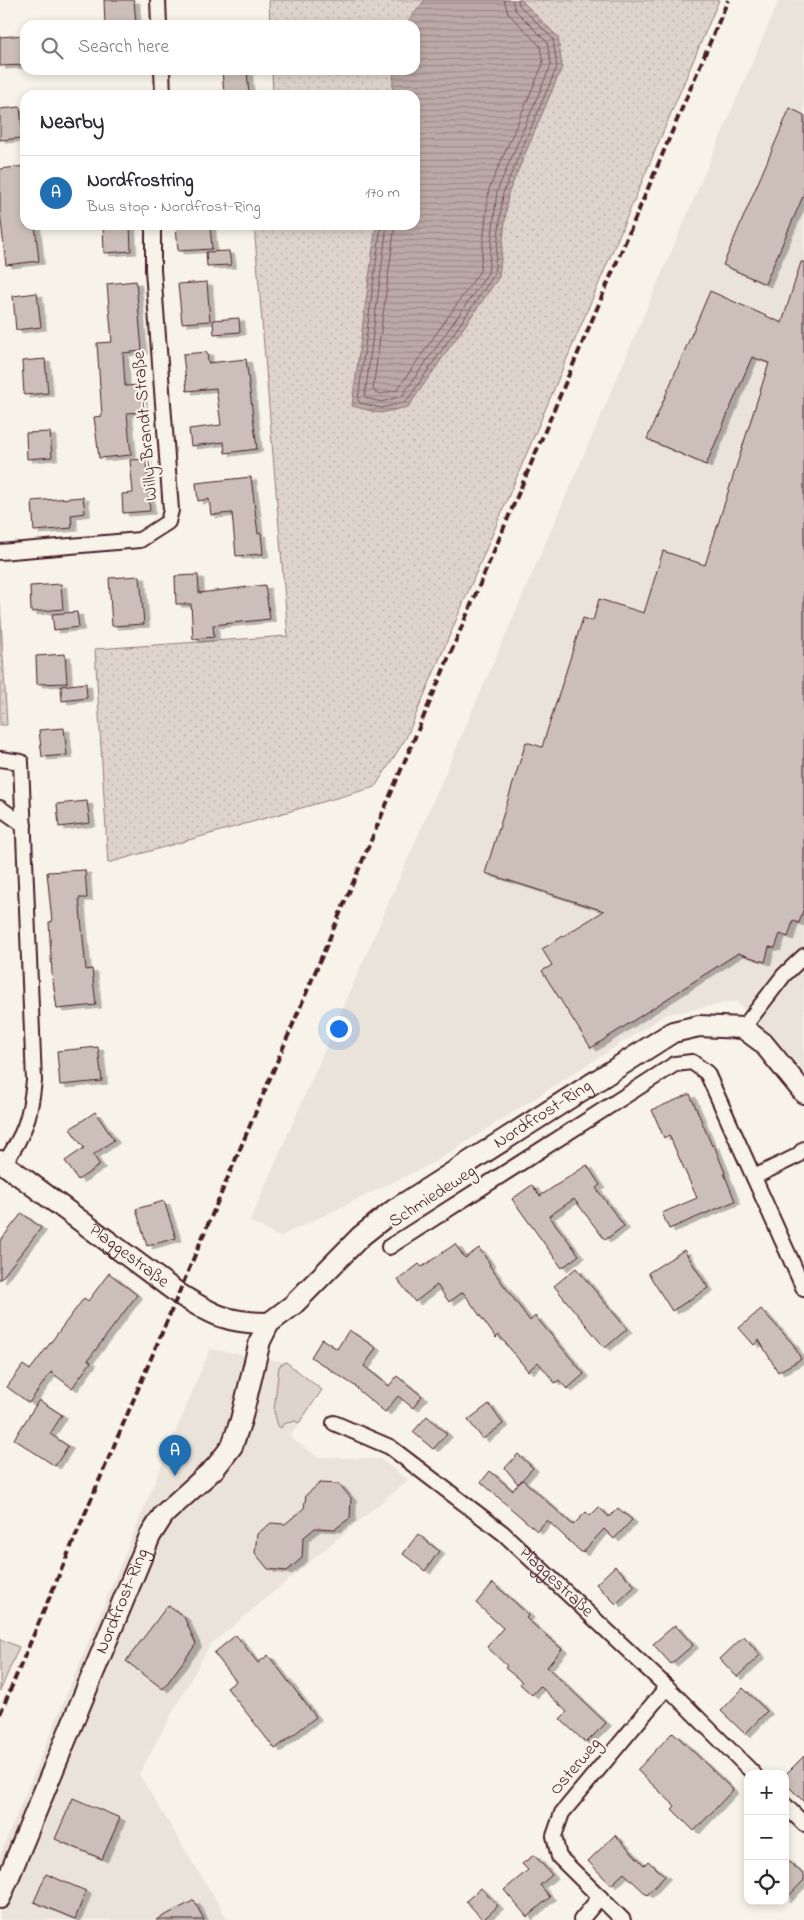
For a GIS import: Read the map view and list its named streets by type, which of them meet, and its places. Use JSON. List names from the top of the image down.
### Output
{
  "streets": {
    "street": [
      "Willy-Brandt-Straße",
      "Nordfrost-Ring",
      "Schmiedeweg",
      "Plaggestraße",
      "Osterweg"
    ]
  },
  "crossings": [
    ["Nordfrost-Ring", "Plaggestraße"],
    ["Plaggestraße", "Osterweg"]
  ],
  "page": {
    "search": "Search here",
    "heading": "Nearby",
    "list": [
      {
        "mark": "A",
        "name": "Nordfrostring",
        "note": "Bus stop · Nordfrost-Ring",
        "value": "170 m"
      }
    ],
    "pins": "A",
    "map_buttons": ["+", "−"]
  }
}
